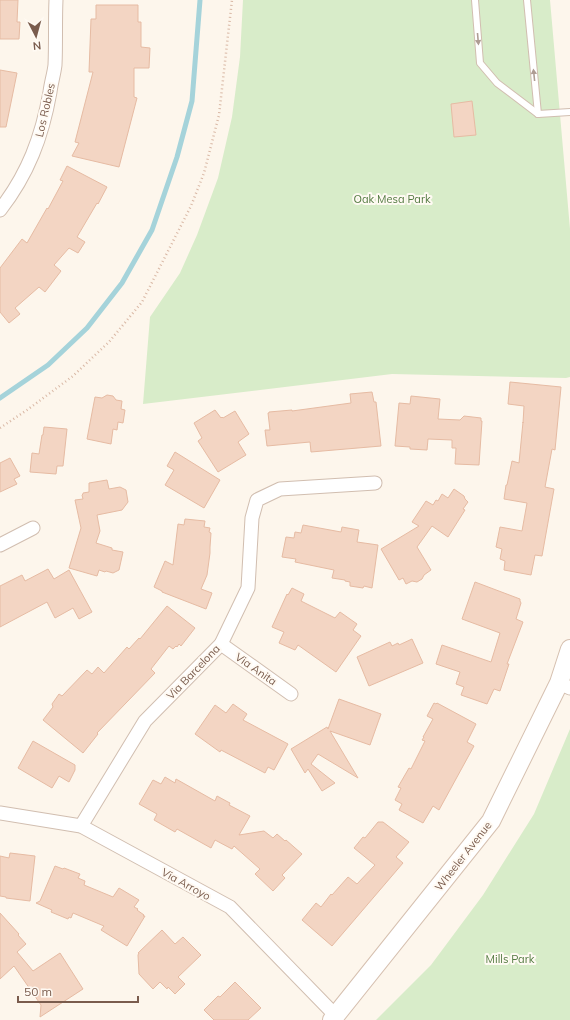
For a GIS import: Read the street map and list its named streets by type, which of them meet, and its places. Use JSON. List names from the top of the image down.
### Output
{
  "streets": {
    "main road": ["Wheeler Avenue"],
    "street": [
      "Los Robles",
      "Via Anita",
      "Via Barcelona",
      "Via Arroyo"
    ]
  },
  "crossings": [
    ["Via Anita", "Via Barcelona"],
    ["Via Barcelona", "Via Arroyo"],
    ["Wheeler Avenue", "Via Arroyo"]
  ],
  "parks": ["Oak Mesa Park", "Mills Park"],
  "scale_bar": "50 m",
  "north": "bottom"
}
